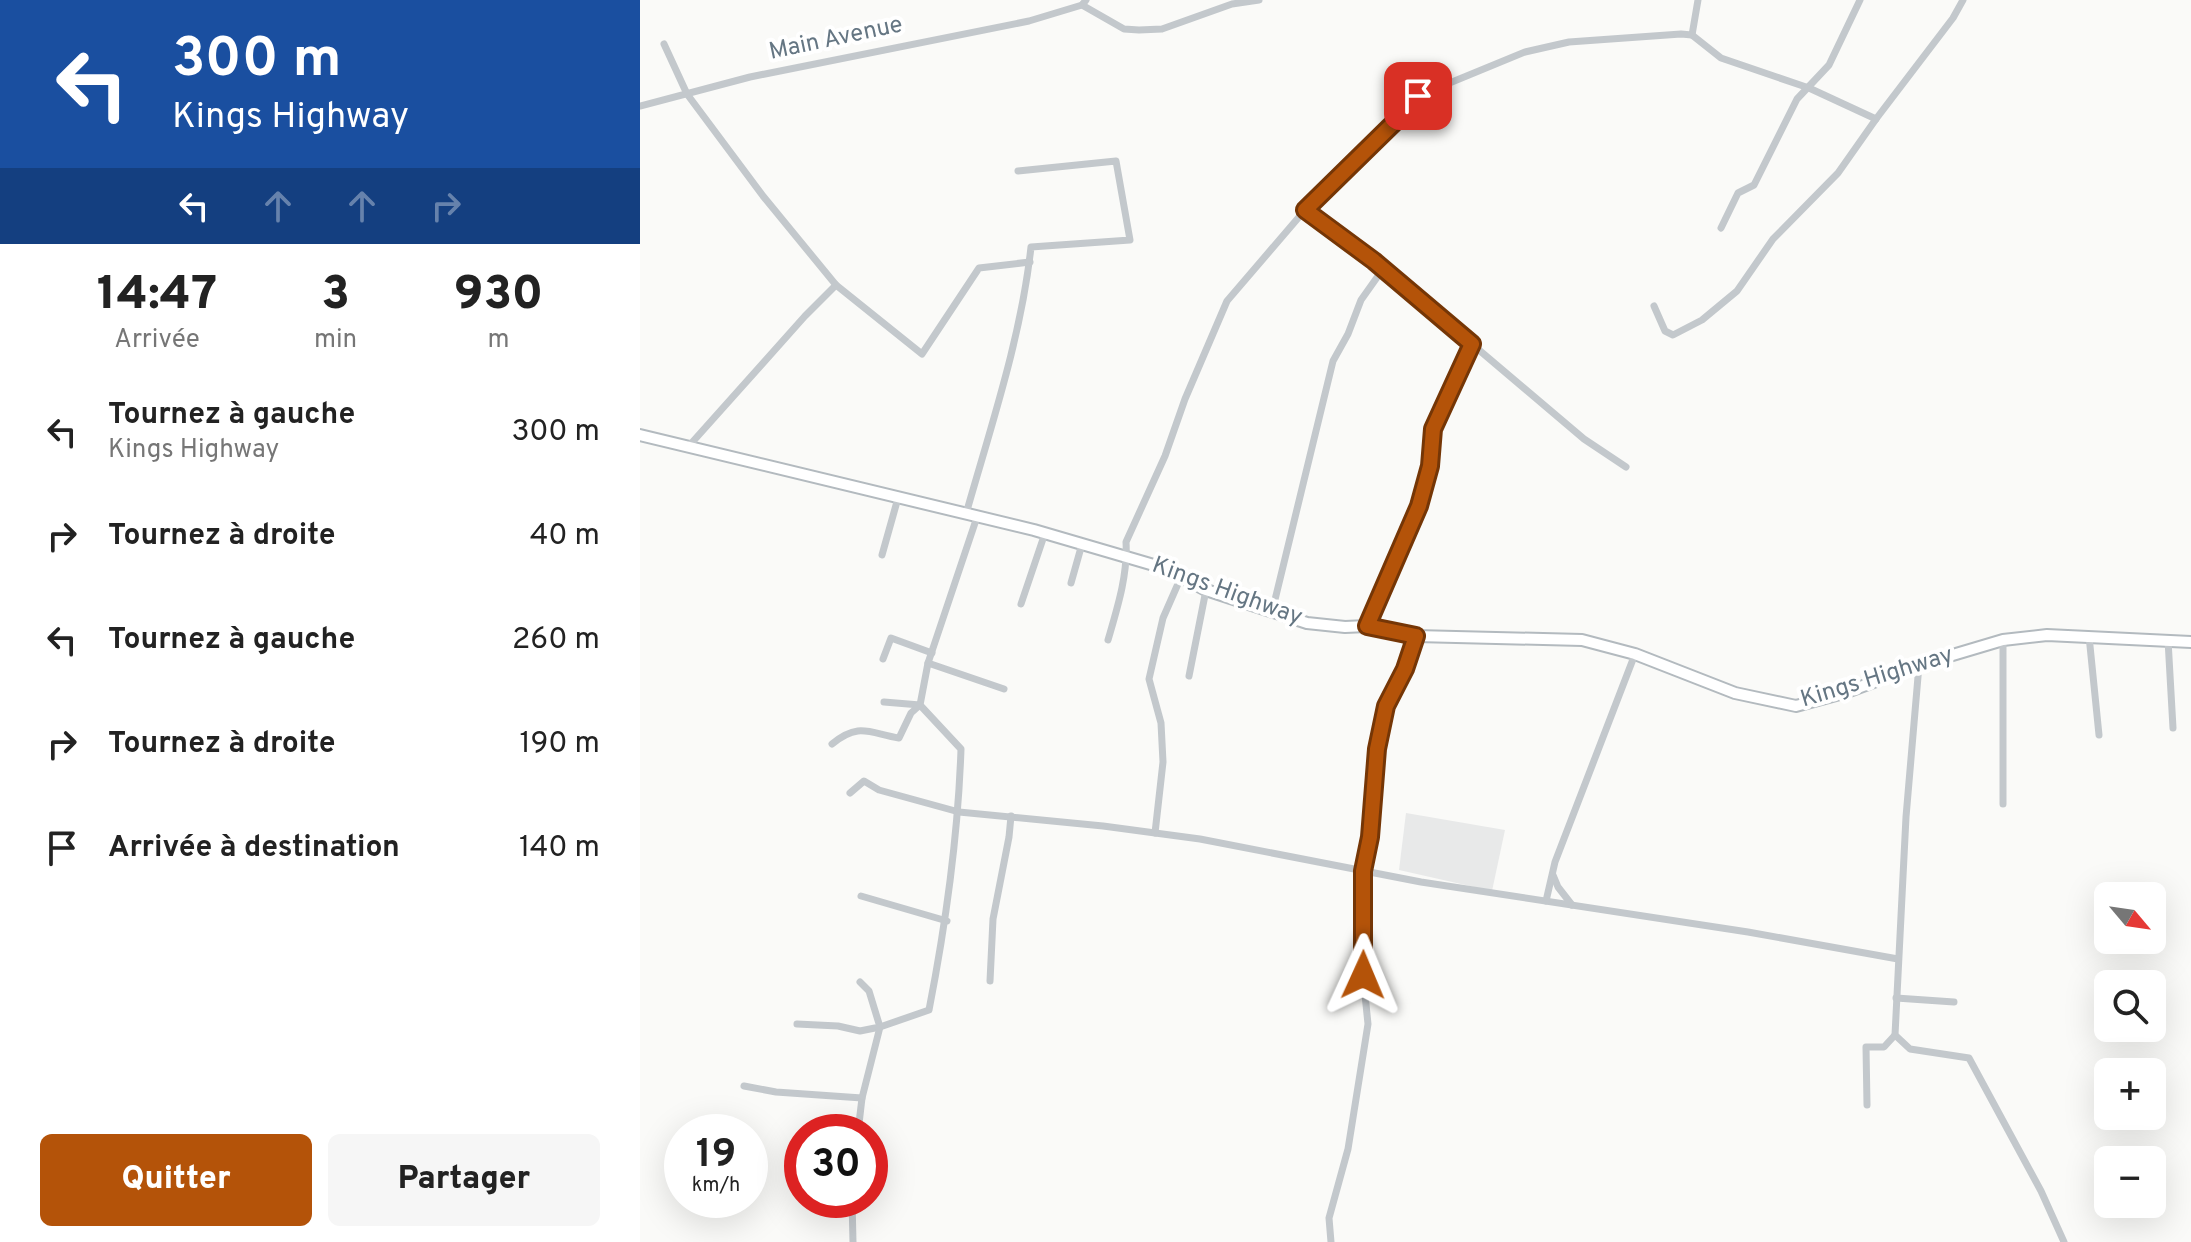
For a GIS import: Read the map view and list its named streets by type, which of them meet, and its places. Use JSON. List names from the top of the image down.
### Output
{
  "streets": {
    "street": ["Main Avenue", "Kings Highway"]
  },
  "north": "bottom right",
  "page": {
    "turn": ["300 m", "Kings Highway"],
    "eta": [
      "14:47",
      "Arrivée",
      "3",
      "min",
      "930",
      "m"
    ],
    "list": [
      {
        "name": "Tournez à gauche",
        "note": "Kings Highway",
        "value": "300 m"
      },
      {
        "name": "Tournez à droite",
        "value": "40 m"
      },
      {
        "name": "Tournez à gauche",
        "value": "260 m"
      },
      {
        "name": "Tournez à droite",
        "value": "190 m"
      },
      {
        "name": "Arrivée à destination",
        "value": "140 m"
      }
    ],
    "map_buttons": ["+", "−"],
    "speed": "19 km/h",
    "limit": "30",
    "buttons": ["Quitter", "Partager"]
  }
}
